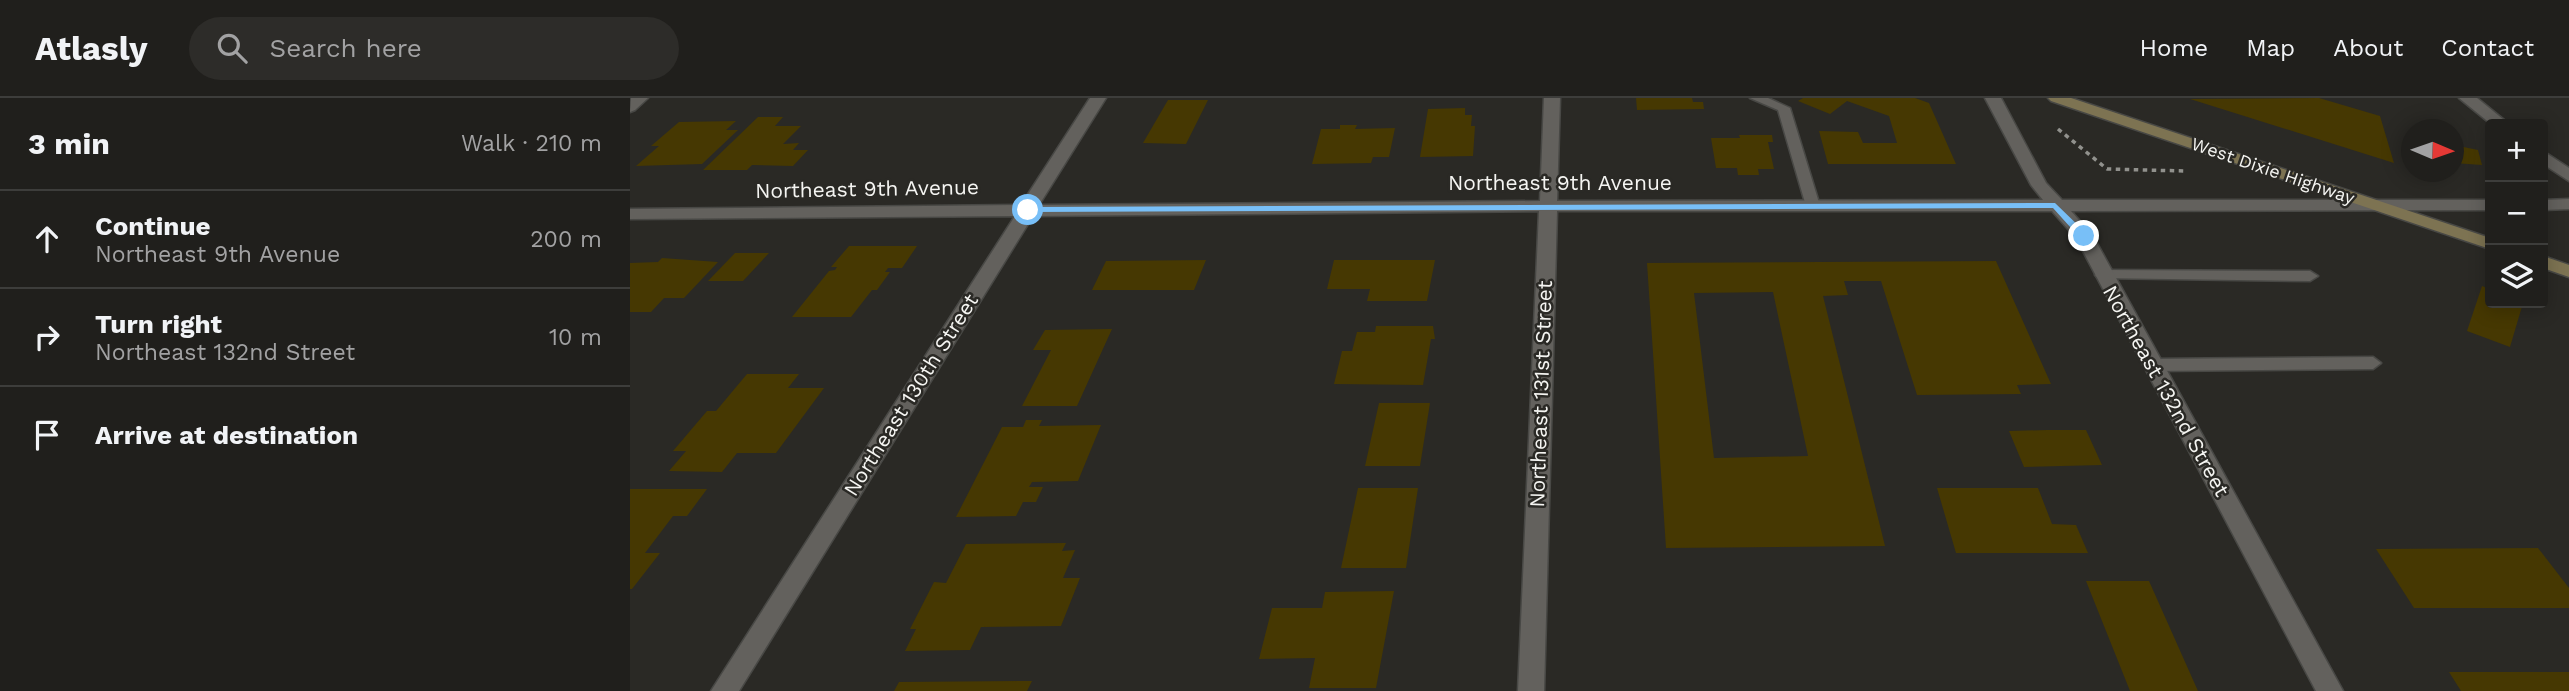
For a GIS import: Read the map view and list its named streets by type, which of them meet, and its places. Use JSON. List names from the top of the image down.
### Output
{
  "streets": {
    "main road": ["West Dixie Highway"],
    "street": [
      "Northeast 9th Avenue",
      "Northeast 132nd Street",
      "Northeast 131st Street",
      "Northeast 130th Street"
    ]
  },
  "crossings": [
    ["West Dixie Highway", "Northeast 9th Avenue"],
    ["Northeast 9th Avenue", "Northeast 132nd Street"],
    ["Northeast 9th Avenue", "Northeast 131st Street"],
    ["Northeast 9th Avenue", "Northeast 130th Street"]
  ],
  "north": "right",
  "page": {
    "header": "Atlasly",
    "search": "Search here",
    "nav": [
      "Home",
      "Map",
      "About",
      "Contact"
    ],
    "heading": ["3 min", "Walk · 210 m"],
    "map_buttons": ["+", "−"],
    "list": [
      ["Continue", "Northeast 9th Avenue", "200 m"],
      ["Turn right", "Northeast 132nd Street", "10 m"],
      "Arrive at destination"
    ]
  }
}
